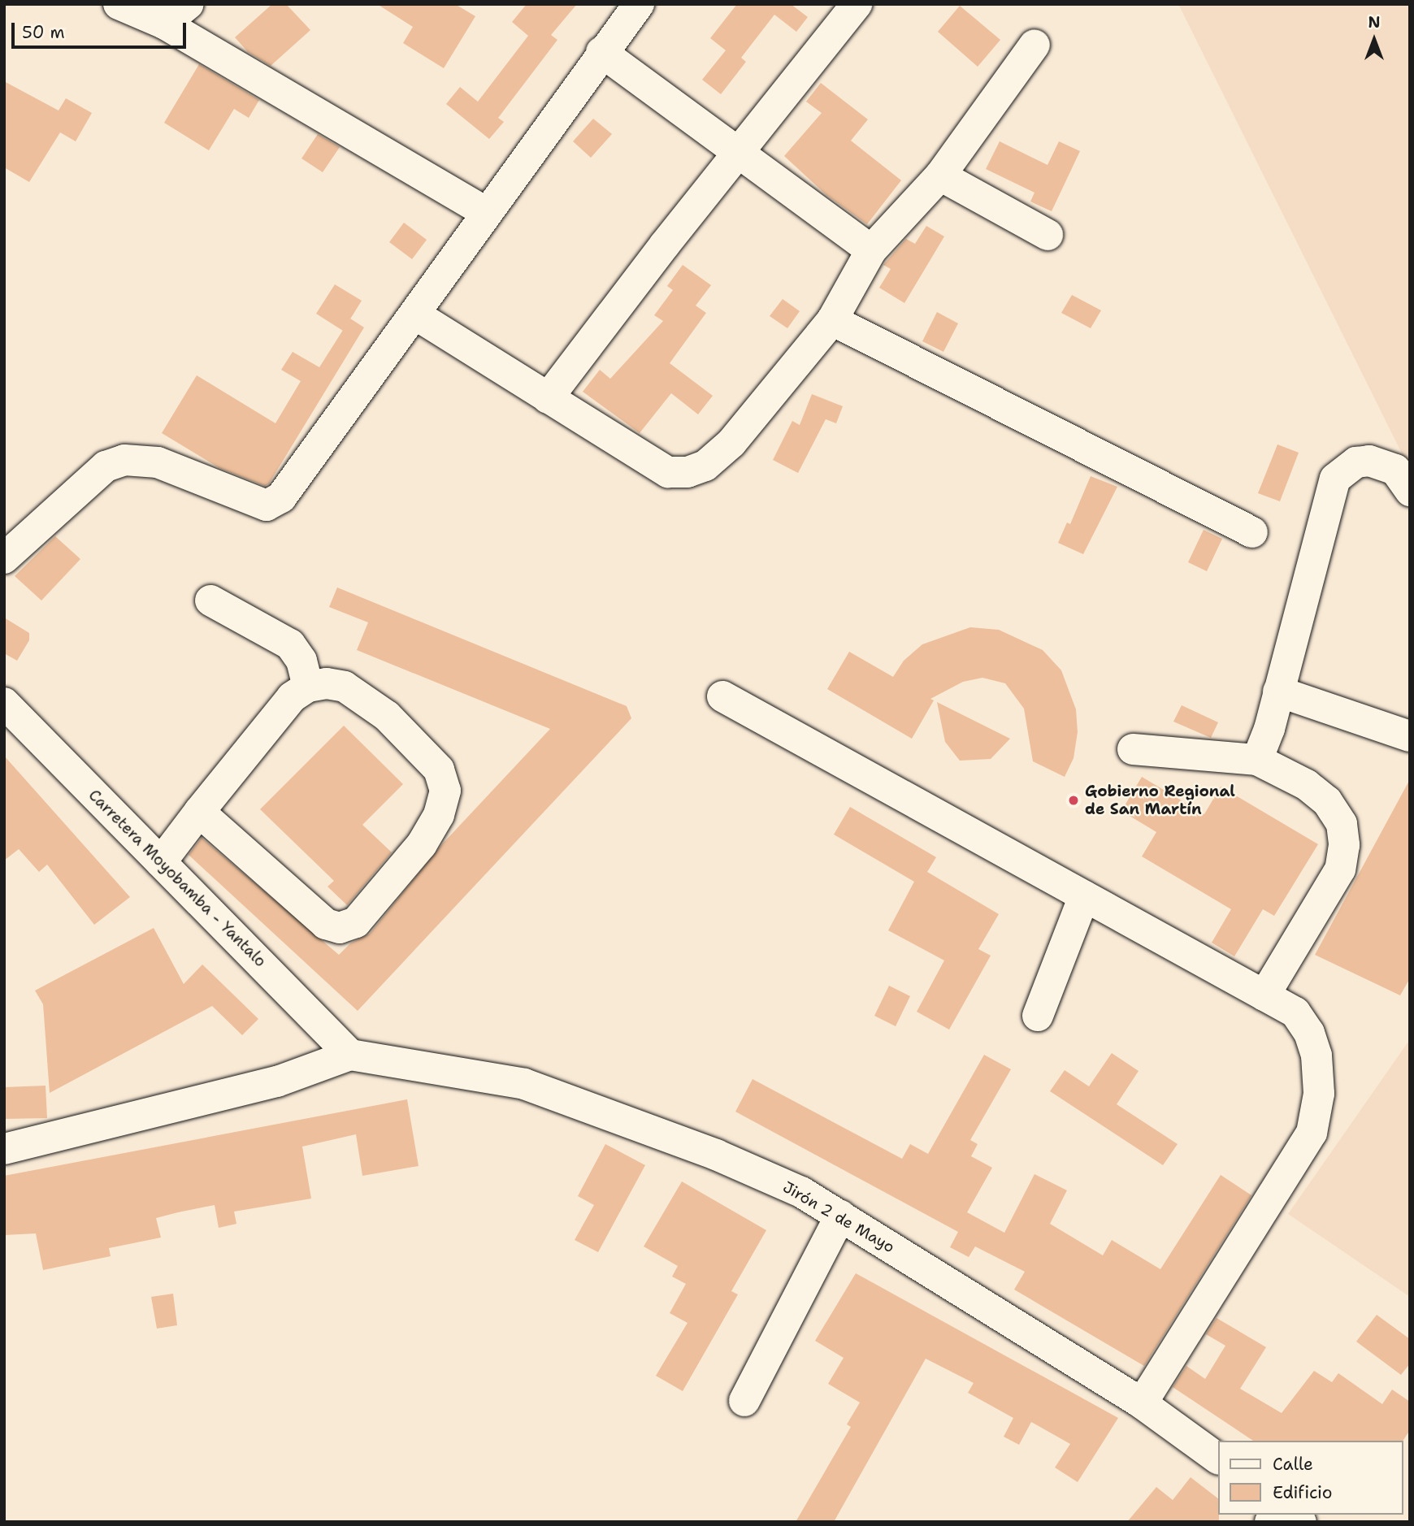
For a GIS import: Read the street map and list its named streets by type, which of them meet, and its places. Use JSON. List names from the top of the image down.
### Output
{
  "streets": {
    "street": ["Carretera Moyobamba - Yantalo", "Jirón 2 de Mayo"]
  },
  "crossings": [
    ["Carretera Moyobamba - Yantalo", "Jirón 2 de Mayo"]
  ],
  "places": ["Gobierno Regional de San Martín"],
  "legend": ["Calle", "Edificio"],
  "scale_bar": "50 m",
  "north": "top"
}
